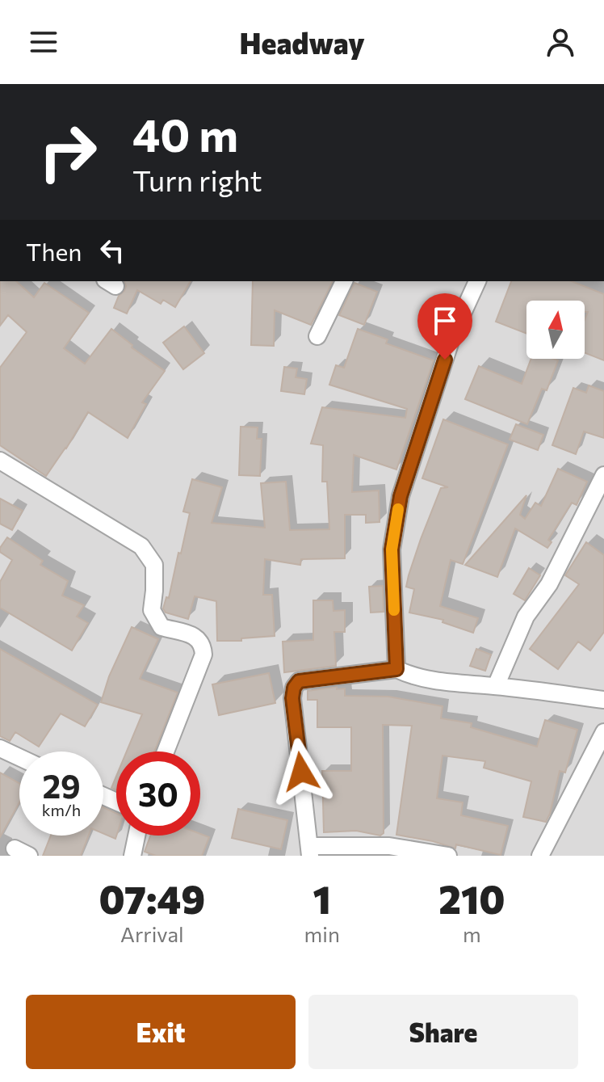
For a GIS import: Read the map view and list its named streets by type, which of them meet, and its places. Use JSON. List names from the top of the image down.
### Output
{
  "north": "top",
  "page": {
    "header": "Headway",
    "turn": ["40 m", "Turn right"],
    "then": "Then",
    "speed": "29 km/h",
    "limit": "30",
    "eta": [
      "07:49",
      "Arrival",
      "1",
      "min",
      "210",
      "m"
    ],
    "buttons": ["Exit", "Share"]
  }
}
